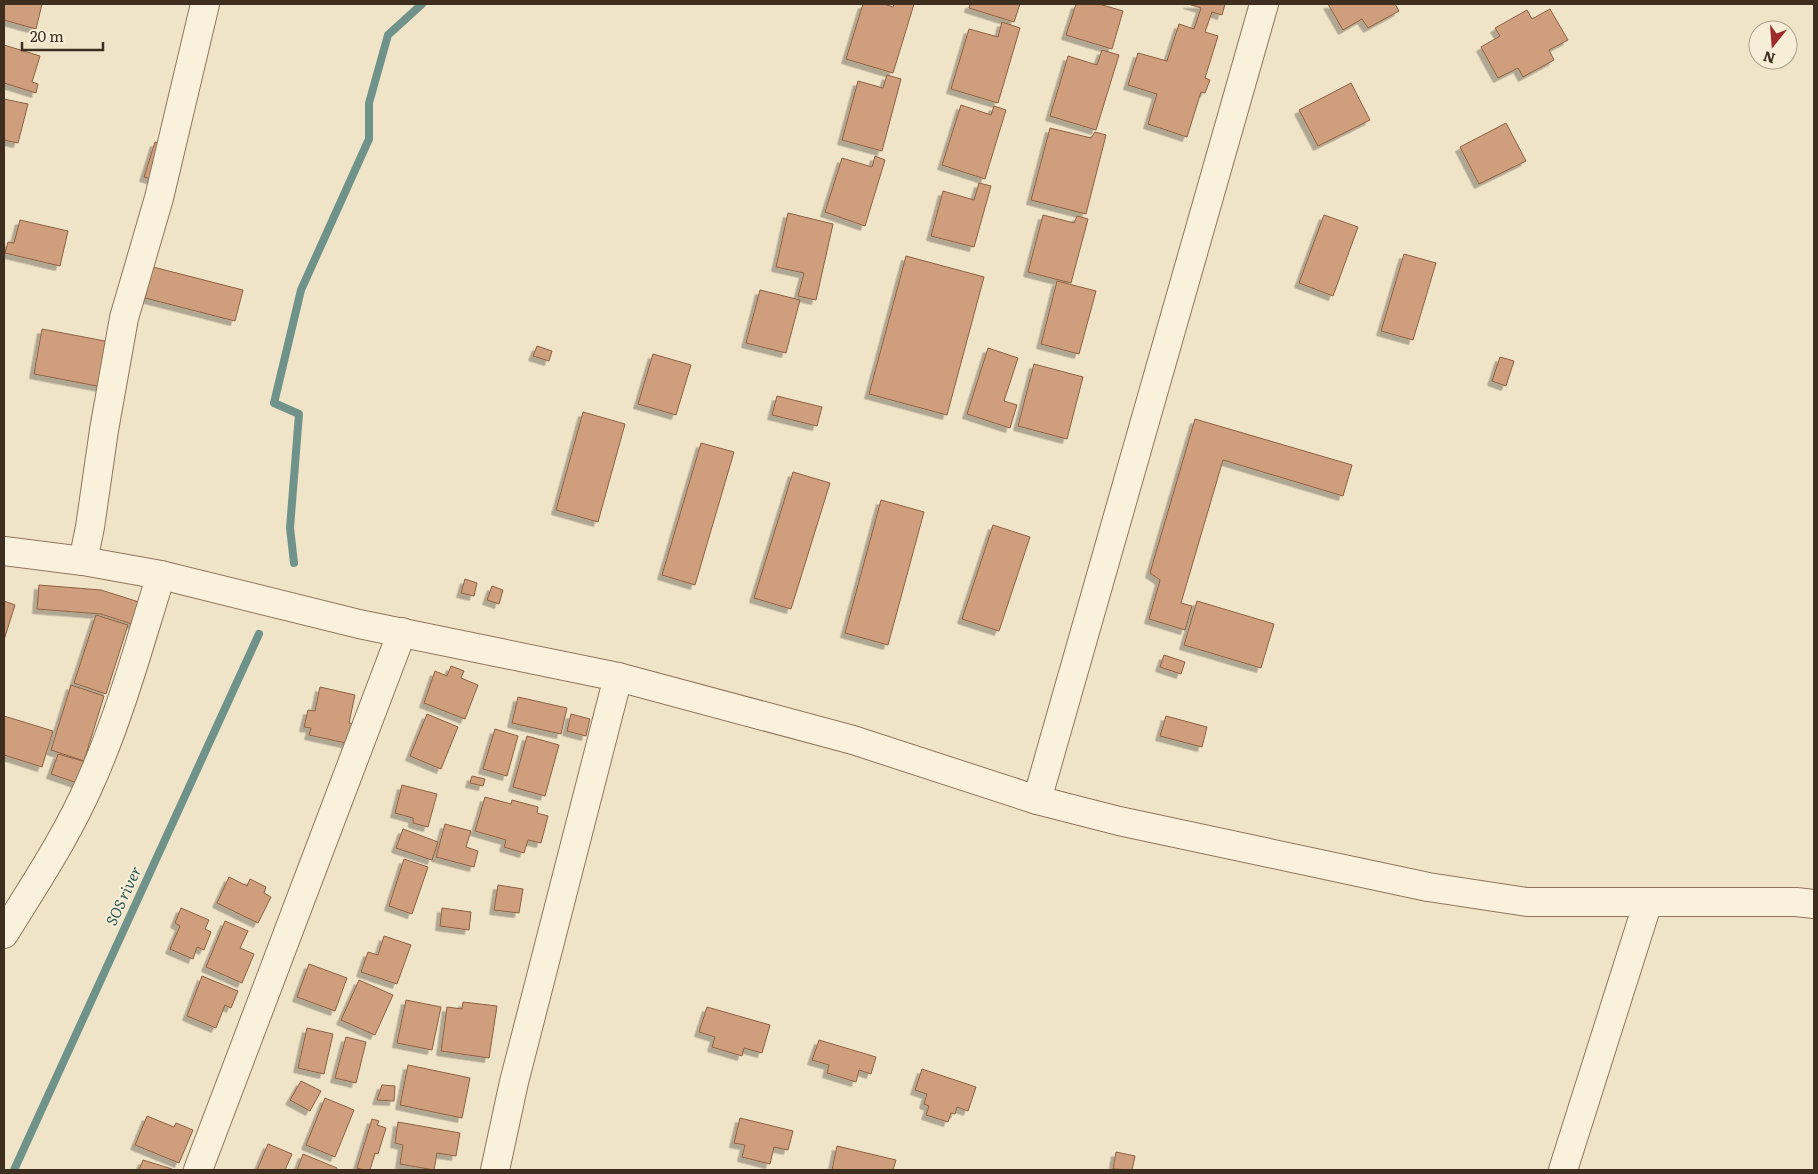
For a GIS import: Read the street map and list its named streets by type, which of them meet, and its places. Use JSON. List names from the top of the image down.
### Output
{
  "water": ["SOS river"],
  "scale_bar": "20 m",
  "north": "bottom"
}
